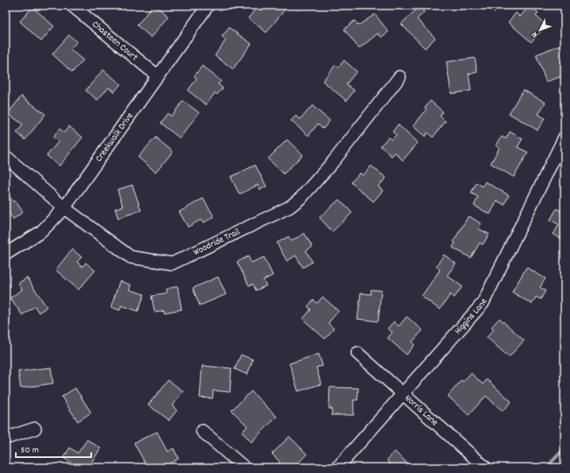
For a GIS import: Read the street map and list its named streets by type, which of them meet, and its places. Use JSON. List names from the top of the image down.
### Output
{
  "streets": {
    "street": [
      "Chasteen Court",
      "Creekwalk Drive",
      "Woodride Trail",
      "Higgins Lane",
      "Norris Lane"
    ]
  },
  "crossings": [
    ["Chasteen Court", "Creekwalk Drive"],
    ["Creekwalk Drive", "Woodride Trail"],
    ["Higgins Lane", "Norris Lane"]
  ],
  "scale_bar": "50 m",
  "north": "bottom left"
}
